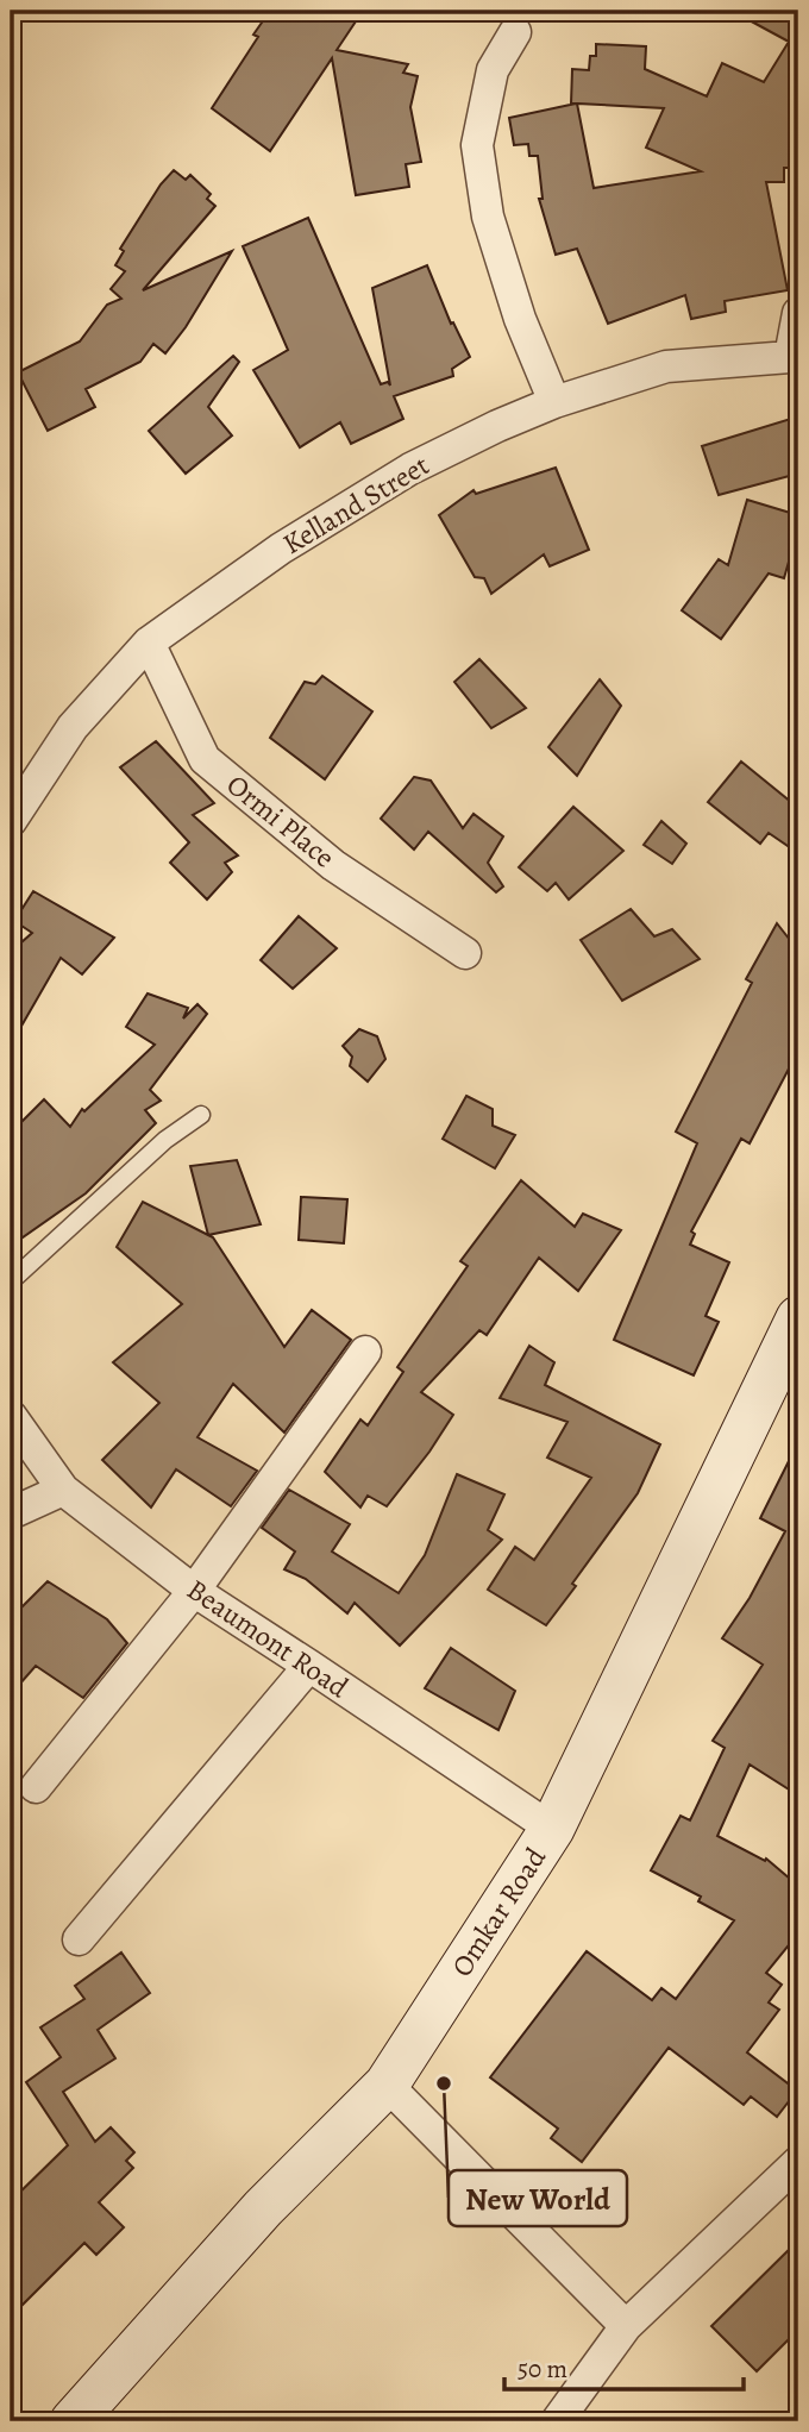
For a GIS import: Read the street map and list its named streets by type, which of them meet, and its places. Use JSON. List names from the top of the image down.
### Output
{
  "streets": {
    "street": [
      "Kelland Street",
      "Ormi Place",
      "Beaumont Road",
      "Omkar Road"
    ]
  },
  "crossings": [
    ["Kelland Street", "Ormi Place"],
    ["Beaumont Road", "Omkar Road"]
  ],
  "places": ["New World"],
  "scale_bar": "50 m"
}
